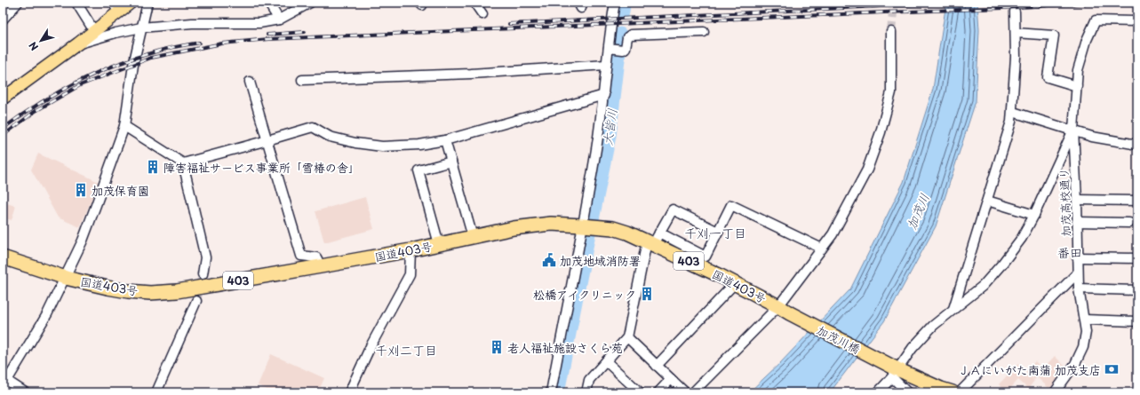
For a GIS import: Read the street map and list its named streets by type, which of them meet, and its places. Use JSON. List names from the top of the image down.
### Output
{
  "streets": {
    "highway": ["国道403号", "403", "加茂川橋"],
    "street": ["加茂高校通り"]
  },
  "crossings": [
    ["国道403号", "加茂川橋"],
    ["403", "加茂川橋"]
  ],
  "districts": ["千刈一丁目", "番田", "千刈二丁目"],
  "water": ["大皆川", "加茂川"],
  "places": {
    "building": [
      "障害福祉サービス事業所「雪椿の舎」",
      "加茂保育園",
      "松橋アイクリニック",
      "老人福祉施設さくら苑"
    ],
    "public building": ["加茂地域消防署"],
    "bank": ["ＪＡにいがた南蒲 加茂支店"]
  },
  "north": "bottom left"
}
